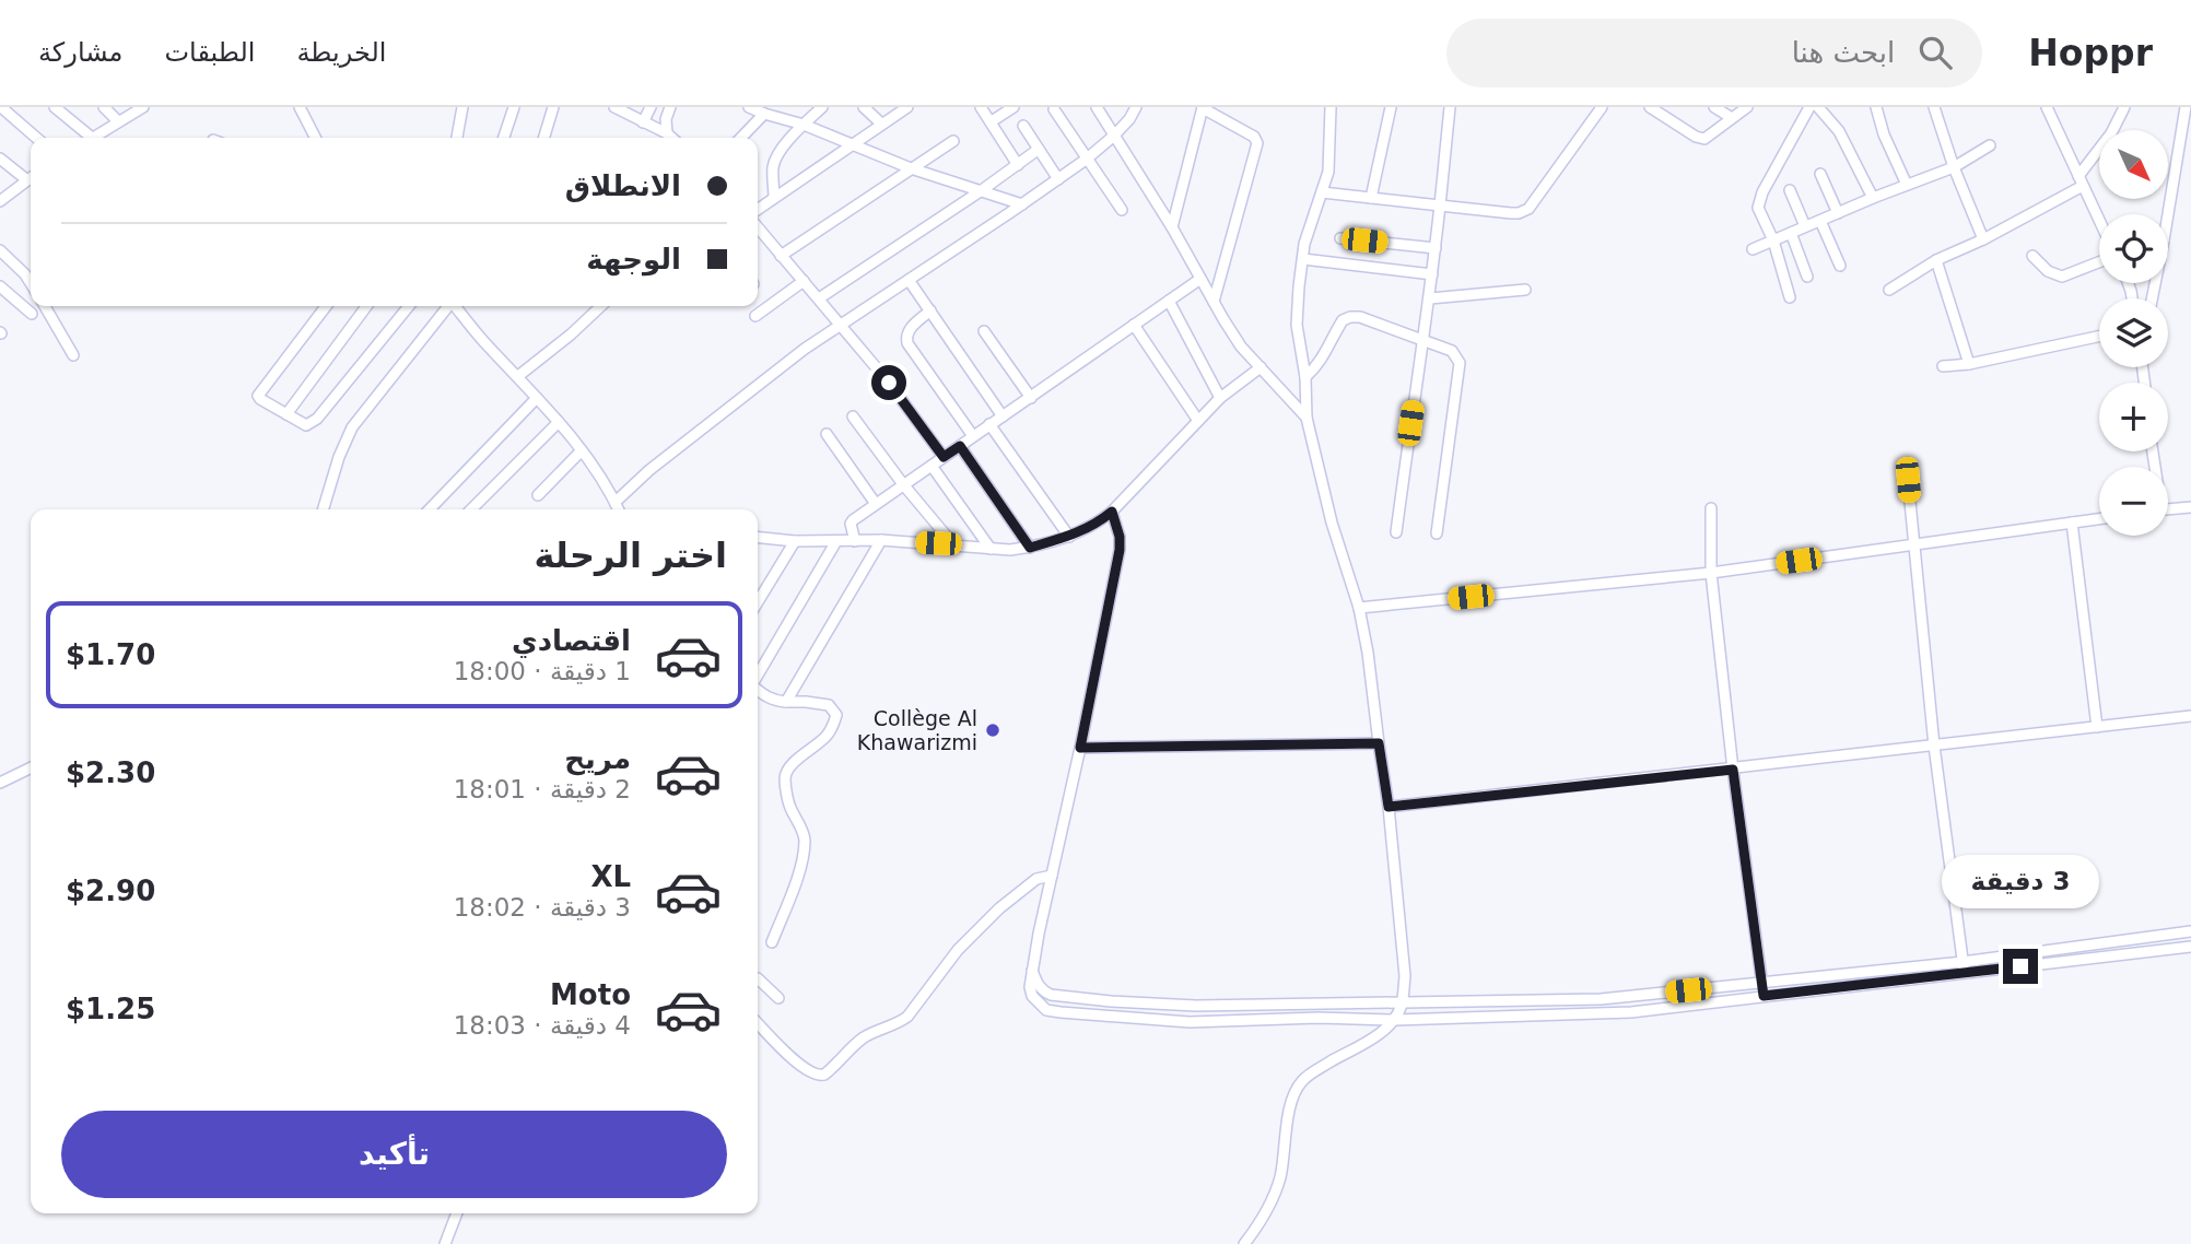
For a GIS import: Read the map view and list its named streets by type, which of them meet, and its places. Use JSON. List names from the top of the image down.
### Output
{
  "places": ["Collège Al Khawarizmi"],
  "north": "bottom right",
  "page": {
    "header": "Hoppr",
    "search": "ابحث هنا",
    "nav": ["الخريطة", "الطبقات", "مشاركة"],
    "map_buttons": ["+", "−"],
    "banner": ["الانطلاق", "الوجهة"],
    "heading": "اختر الرحلة",
    "list": [
      {
        "name": "اقتصادي",
        "note": "1 دقيقة · 18:00",
        "value": "$1.70"
      },
      {
        "name": "مريح",
        "note": "2 دقيقة · 18:01",
        "value": "$2.30"
      },
      {
        "name": "XL",
        "note": "3 دقيقة · 18:02",
        "value": "$2.90"
      },
      {
        "name": "Moto",
        "note": "4 دقيقة · 18:03",
        "value": "$1.25"
      }
    ],
    "bubble": "3 دقيقة",
    "buttons": "تأكيد"
  }
}
